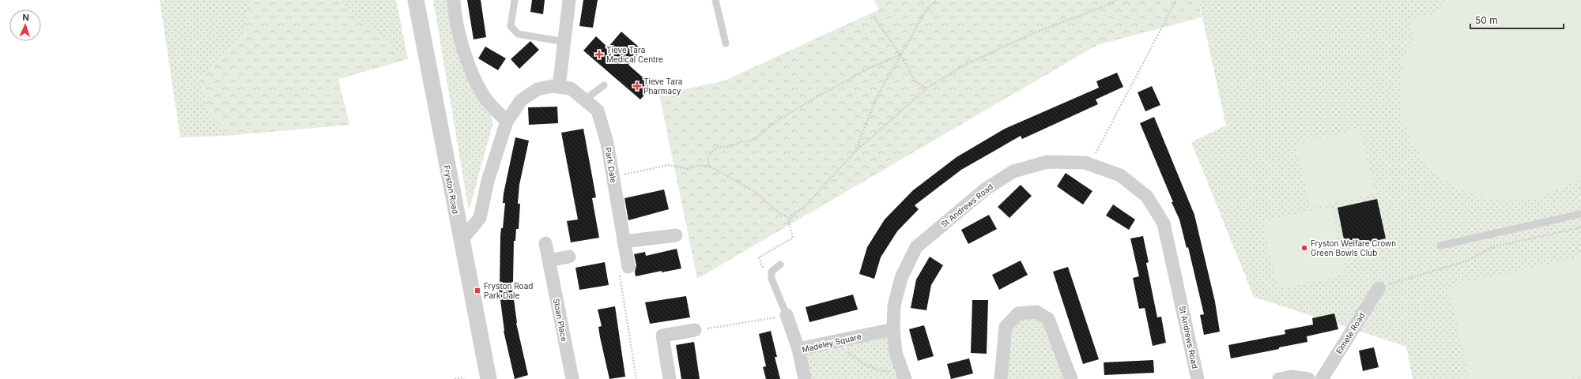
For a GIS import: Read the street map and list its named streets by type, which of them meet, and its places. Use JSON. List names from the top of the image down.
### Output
{
  "streets": {
    "street": [
      "Park Dale",
      "Fryston Road",
      "St Andrews Road",
      "Sloan Place",
      "Elmete Road",
      "Madeley Square"
    ]
  },
  "crossings": [
    ["Park Dale", "Fryston Road"],
    ["St Andrews Road", "Madeley Square"]
  ],
  "places": {
    "health": ["Tieve Tara Medical Centre", "Tieve Tara Pharmacy"],
    "other": ["Fryston Welfare Crown Green Bowls Club"],
    "transit": ["Fryston Road Park Dale"]
  },
  "scale_bar": "50 m",
  "north": "top"
}
